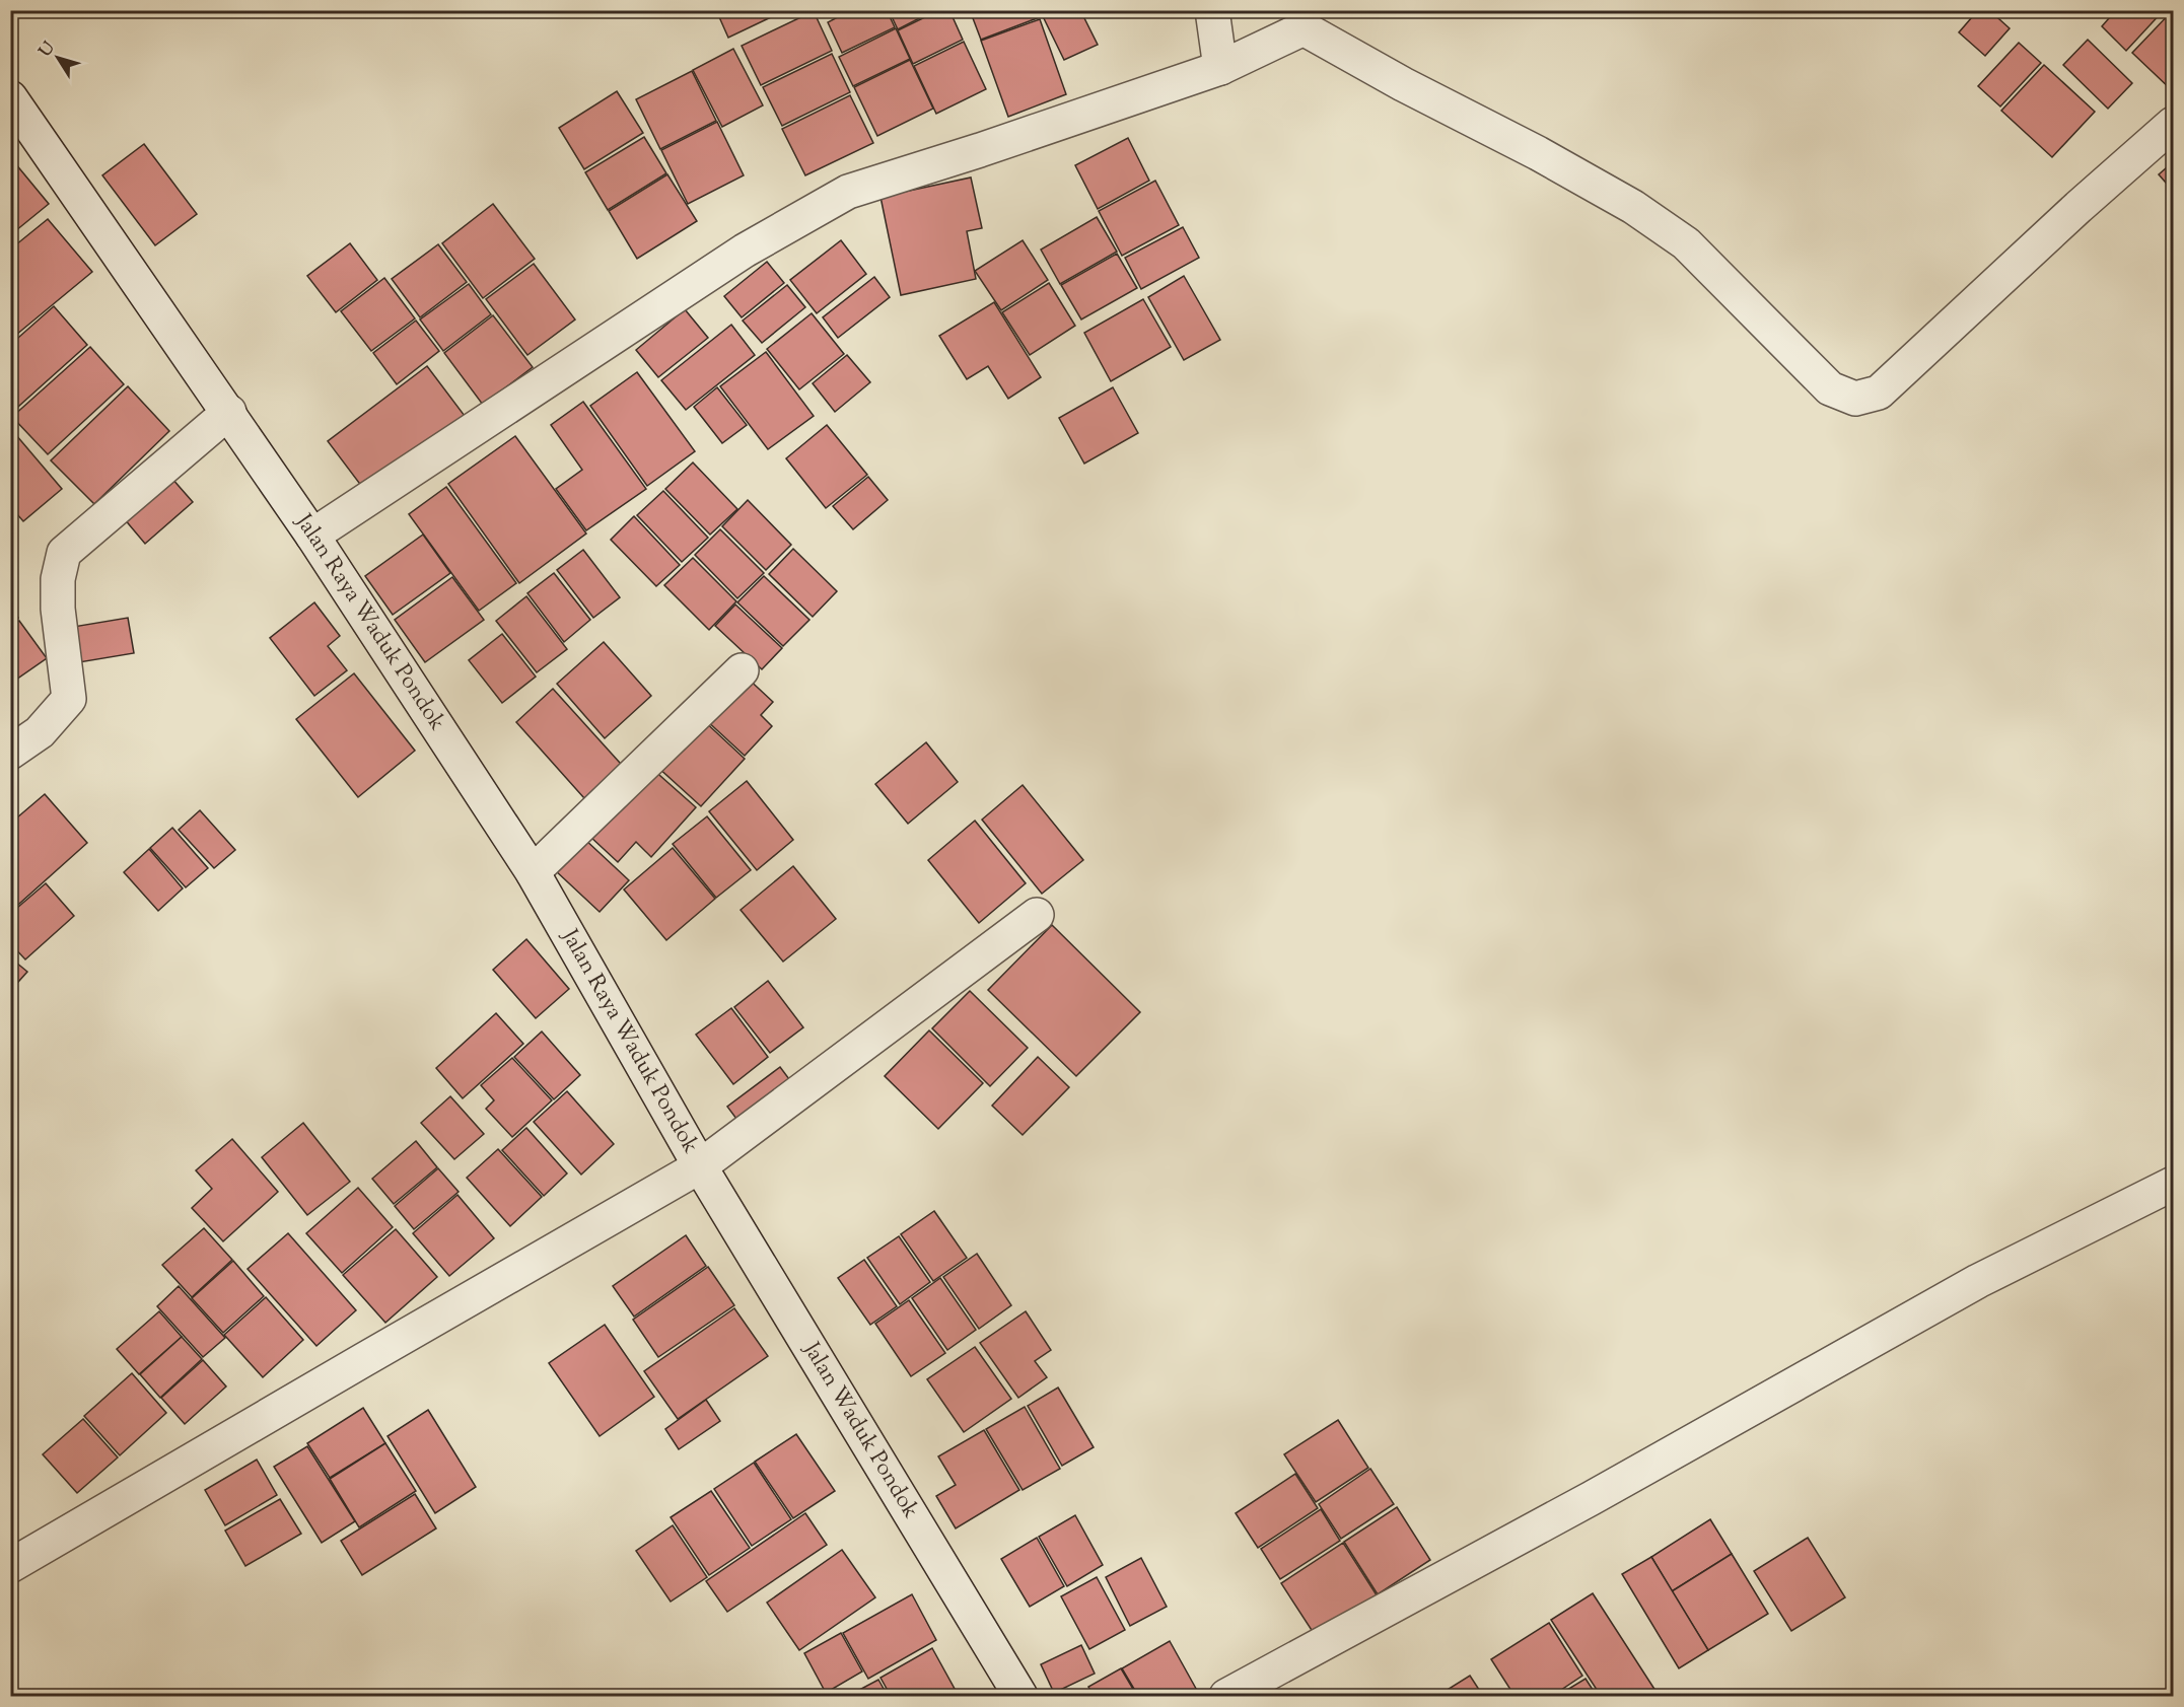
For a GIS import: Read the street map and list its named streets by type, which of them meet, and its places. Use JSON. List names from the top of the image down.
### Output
{
  "streets": {
    "street": ["Jalan Raya Waduk Pondok", "Jalan Waduk Pondok"]
  },
  "crossings": [
    ["Jalan Raya Waduk Pondok", "Jalan Waduk Pondok"]
  ],
  "north": "top left"
}
